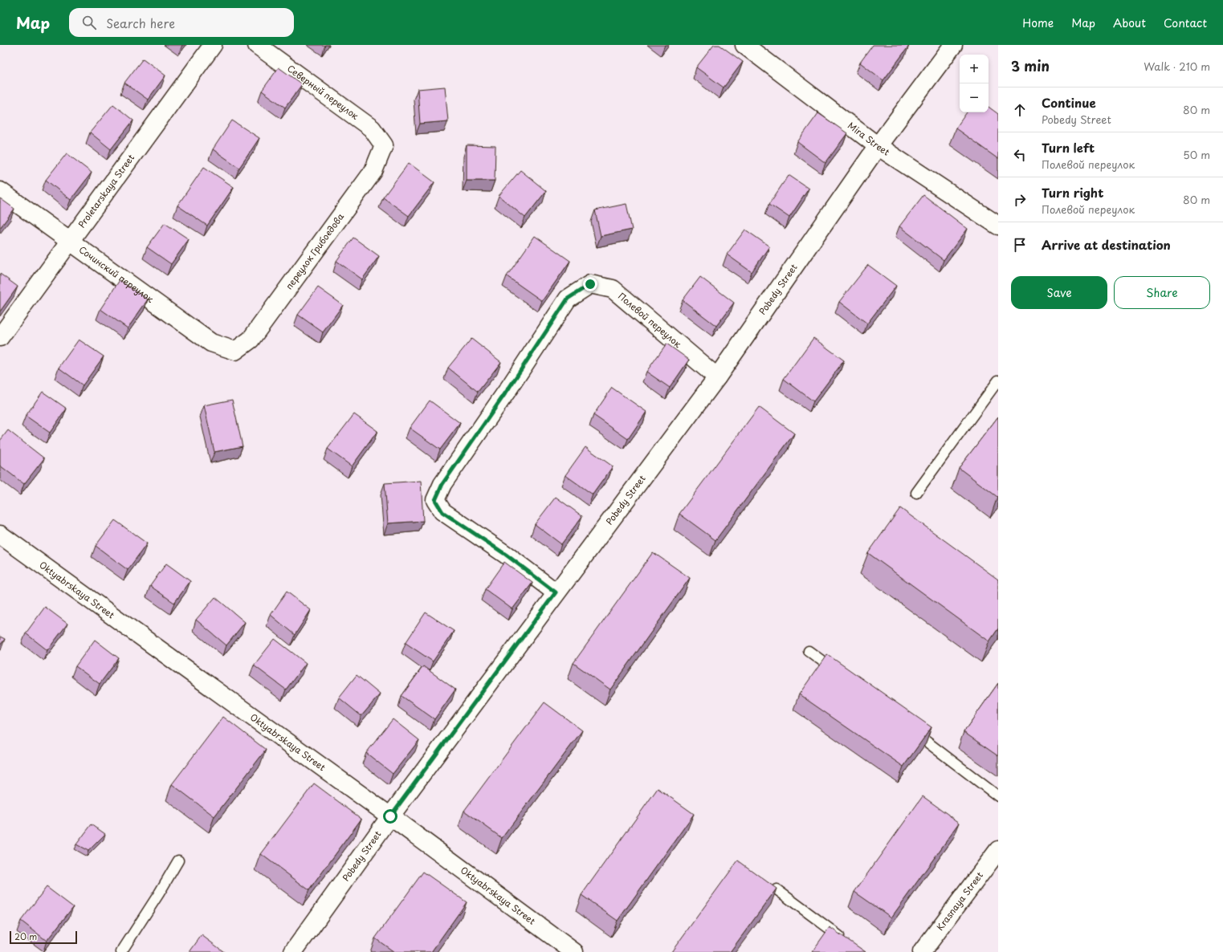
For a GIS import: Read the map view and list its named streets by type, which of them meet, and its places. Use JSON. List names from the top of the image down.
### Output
{
  "streets": {
    "street": [
      "Северный переулок",
      "Mira Street",
      "Proletarskaya Street",
      "переулок Грибоедова",
      "Сочинский переулок",
      "Pobedy Street",
      "Полевой переулок",
      "Oktyabrskaya Street",
      "Krasnaya Street"
    ]
  },
  "crossings": [
    ["Северный переулок", "переулок Грибоедова"],
    ["Mira Street", "Pobedy Street"],
    ["Proletarskaya Street", "Сочинский переулок"],
    ["переулок Грибоедова", "Сочинский переулок"],
    ["Pobedy Street", "Полевой переулок"],
    ["Pobedy Street", "Oktyabrskaya Street"]
  ],
  "scale_bar": "20 m",
  "page": {
    "header": "Map",
    "search": "Search here",
    "nav": [
      "Home",
      "Map",
      "About",
      "Contact"
    ],
    "heading": ["3 min", "Walk · 210 m"],
    "map_buttons": ["+", "−"],
    "list": [
      ["Continue", "Pobedy Street", "80 m"],
      ["Turn left", "Полевой переулок", "50 m"],
      ["Turn right", "Полевой переулок", "80 m"],
      "Arrive at destination"
    ],
    "buttons": ["Save", "Share"],
    "scale": "20 m"
  }
}
